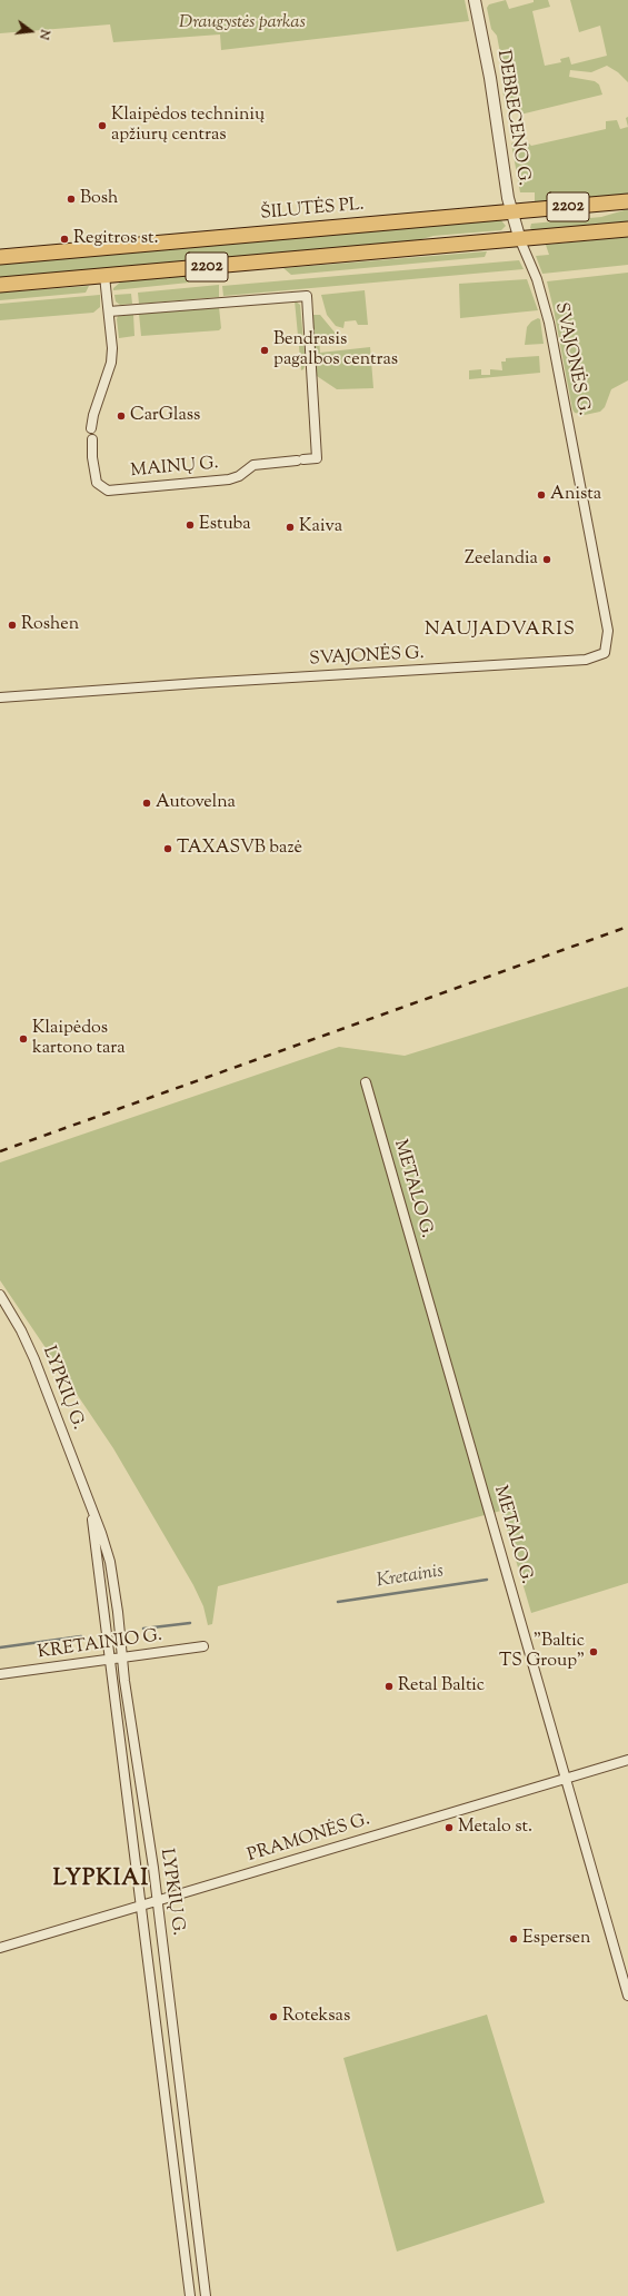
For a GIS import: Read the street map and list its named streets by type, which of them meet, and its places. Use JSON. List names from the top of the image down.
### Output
{
  "streets": {
    "main road": ["2202", "ŠILUTĖS PL."],
    "street": [
      "DEBRECENO G.",
      "SVAJONĖS G.",
      "MAINŲ G.",
      "METALO G.",
      "LYPKIŲ G.",
      "KRETAINIO G.",
      "PRAMONĖS G."
    ]
  },
  "crossings": [
    ["DEBRECENO G.", "2202"],
    ["DEBRECENO G.", "ŠILUTĖS PL."],
    ["DEBRECENO G.", "SVAJONĖS G."],
    ["2202", "SVAJONĖS G."],
    ["METALO G.", "PRAMONĖS G."],
    ["LYPKIŲ G.", "KRETAINIO G."],
    ["LYPKIŲ G.", "PRAMONĖS G."]
  ],
  "districts": ["NAUJADVARIS", "LYPKIAI"],
  "water": ["Kretainis"],
  "parks": ["Draugystės parkas"],
  "places": [
    "Klaipėdos techninių apžiurų centras",
    "Bosh",
    "Regitros st.",
    "Bendrasis pagalbos centras",
    "CarGlass",
    "Anista",
    "Estuba",
    "Kaiva",
    "Zeelandia",
    "Roshen",
    "Autovelna",
    "TAXASVB bazė",
    "Klaipėdos kartono tara",
    "\"Baltic TS Group\"",
    "Retal Baltic",
    "Metalo st.",
    "Espersen",
    "Roteksas"
  ],
  "north": "right"
}
